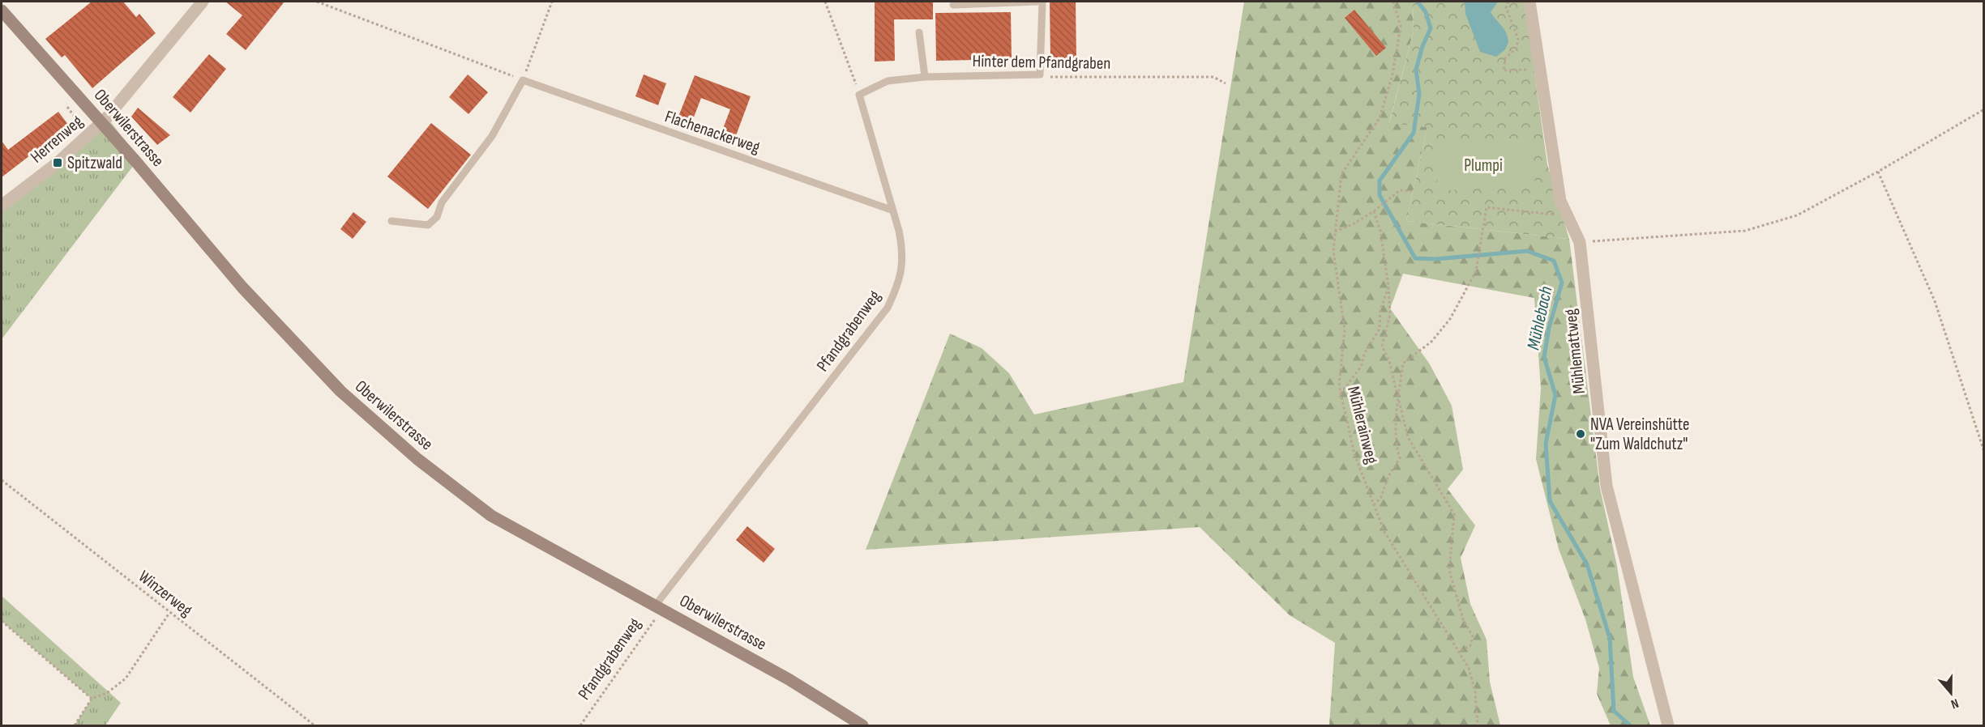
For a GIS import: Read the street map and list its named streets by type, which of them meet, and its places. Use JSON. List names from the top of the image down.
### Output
{
  "streets": {
    "street": ["Oberwilerstrasse", "Herrenweg", "Mühlemattweg"],
    "lane": ["Hinter dem Pfandgraben", "Flachenackerweg", "Pfandgrabenweg"],
    "path": ["Mühlerainweg", "Winzerweg"]
  },
  "crossings": [
    ["Hinter dem Pfandgraben", "Pfandgrabenweg"],
    ["Oberwilerstrasse", "Herrenweg"],
    ["Oberwilerstrasse", "Pfandgrabenweg"],
    ["Flachenackerweg", "Pfandgrabenweg"]
  ],
  "water": ["Mühlebach"],
  "parks": ["Plumpi"],
  "places": {
    "transit": ["Spitzwald"],
    "other": ["NVA Vereinshütte \"Zum Waldchutz\""]
  },
  "north": "bottom"
}
